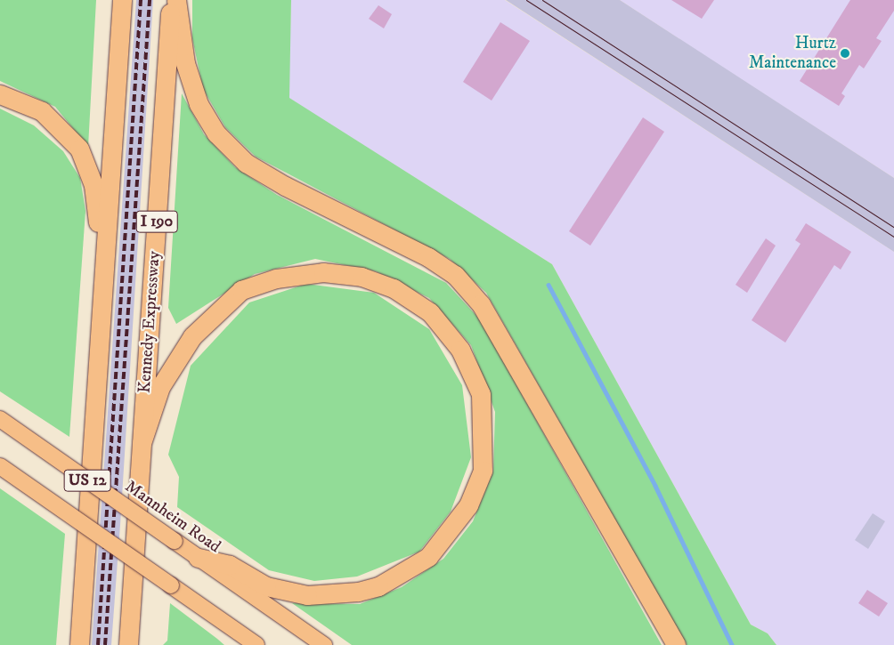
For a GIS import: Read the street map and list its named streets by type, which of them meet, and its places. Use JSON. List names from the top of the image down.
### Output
{
  "streets": {
    "highway": ["I 190", "Kennedy Expressway"],
    "main road": ["US 12", "Mannheim Road"]
  },
  "places": ["Hurtz Maintenance"]
}
